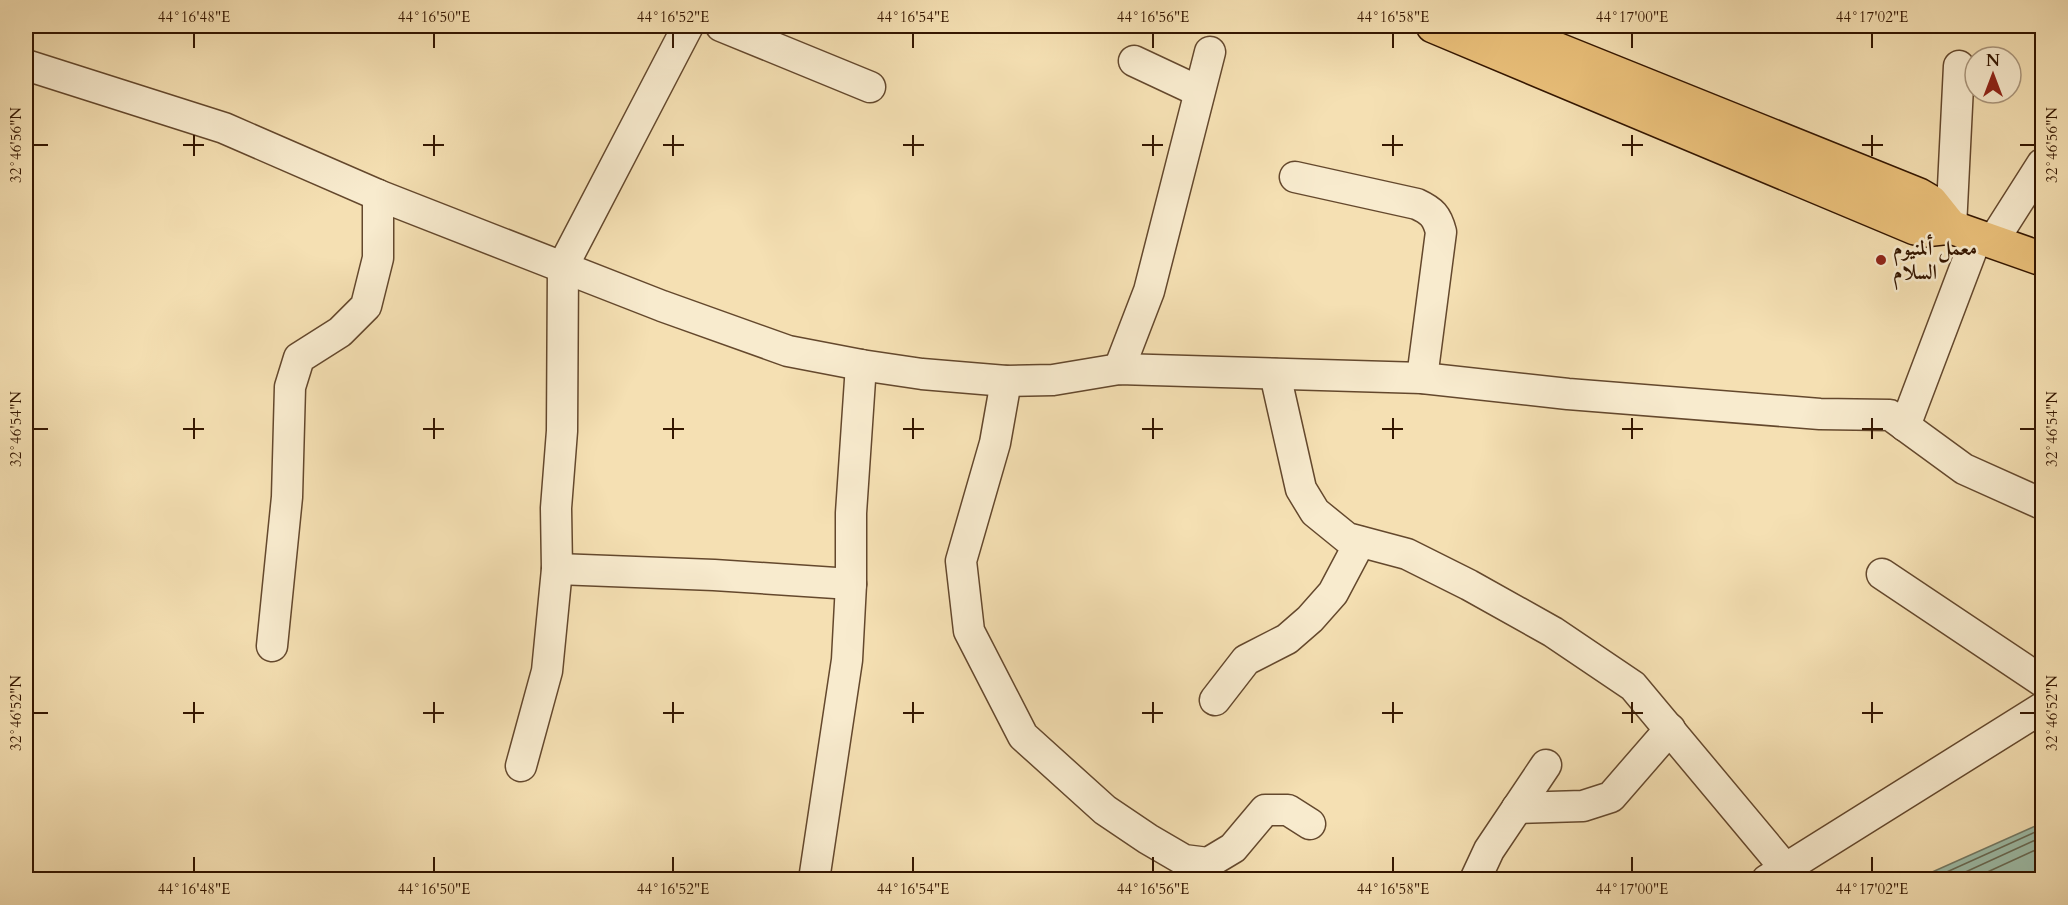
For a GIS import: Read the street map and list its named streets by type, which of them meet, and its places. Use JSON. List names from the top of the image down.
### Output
{
  "places": ["معمل ألمنيوم السلام"],
  "north": "top",
  "coordinates": [
    "44°16'48\"E",
    "44°16'50\"E",
    "44°16'52\"E",
    "44°16'54\"E",
    "44°16'56\"E",
    "44°16'58\"E",
    "44°17'00\"E",
    "44°17'02\"E",
    "32°46'56\"N",
    "32°46'54\"N",
    "32°46'52\"N"
  ]
}
